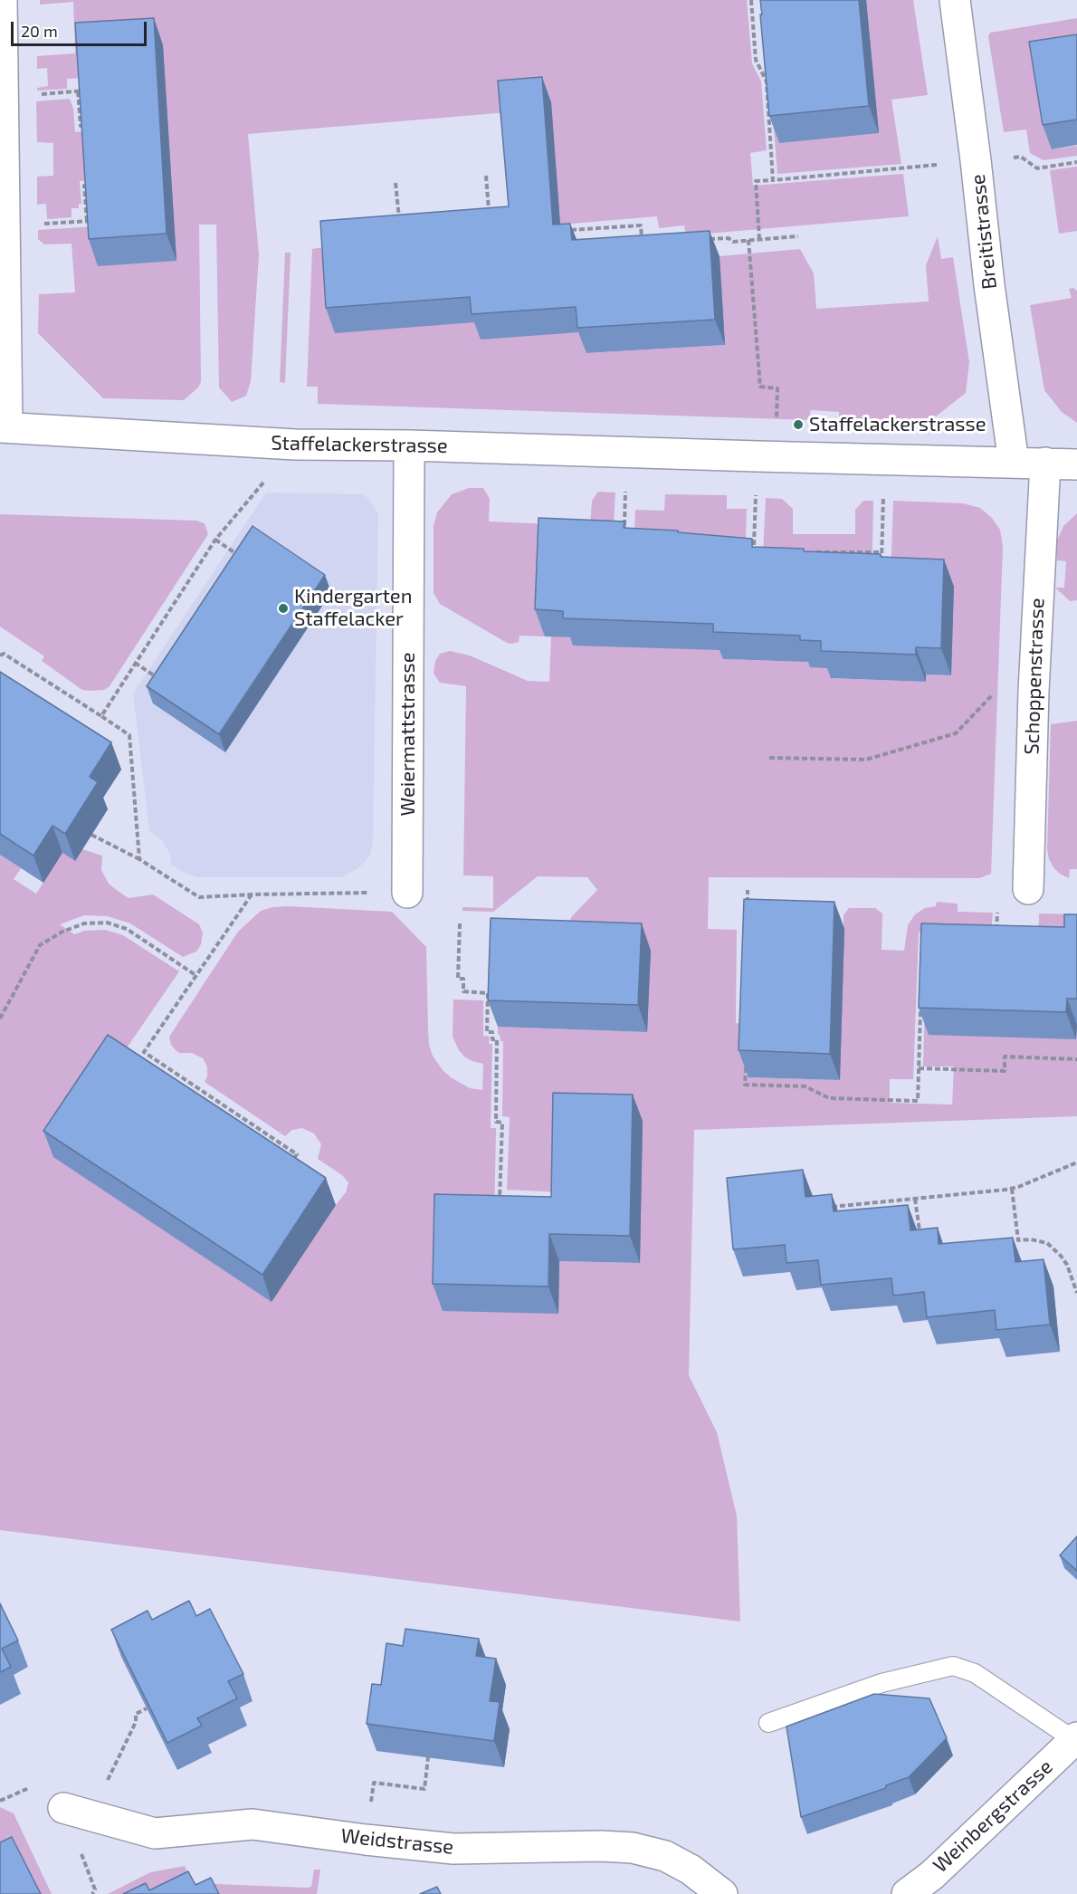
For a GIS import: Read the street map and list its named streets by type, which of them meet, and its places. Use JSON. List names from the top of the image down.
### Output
{
  "streets": {
    "street": [
      "Breitistrasse",
      "Staffelackerstrasse",
      "Schoppenstrasse",
      "Weiermattstrasse",
      "Weinbergstrasse",
      "Weidstrasse"
    ]
  },
  "crossings": [
    ["Breitistrasse", "Staffelackerstrasse"],
    ["Staffelackerstrasse", "Schoppenstrasse"],
    ["Staffelackerstrasse", "Weiermattstrasse"]
  ],
  "places": ["Staffelackerstrasse", "Kindergarten Staffelacker"],
  "scale_bar": "20 m"
}
